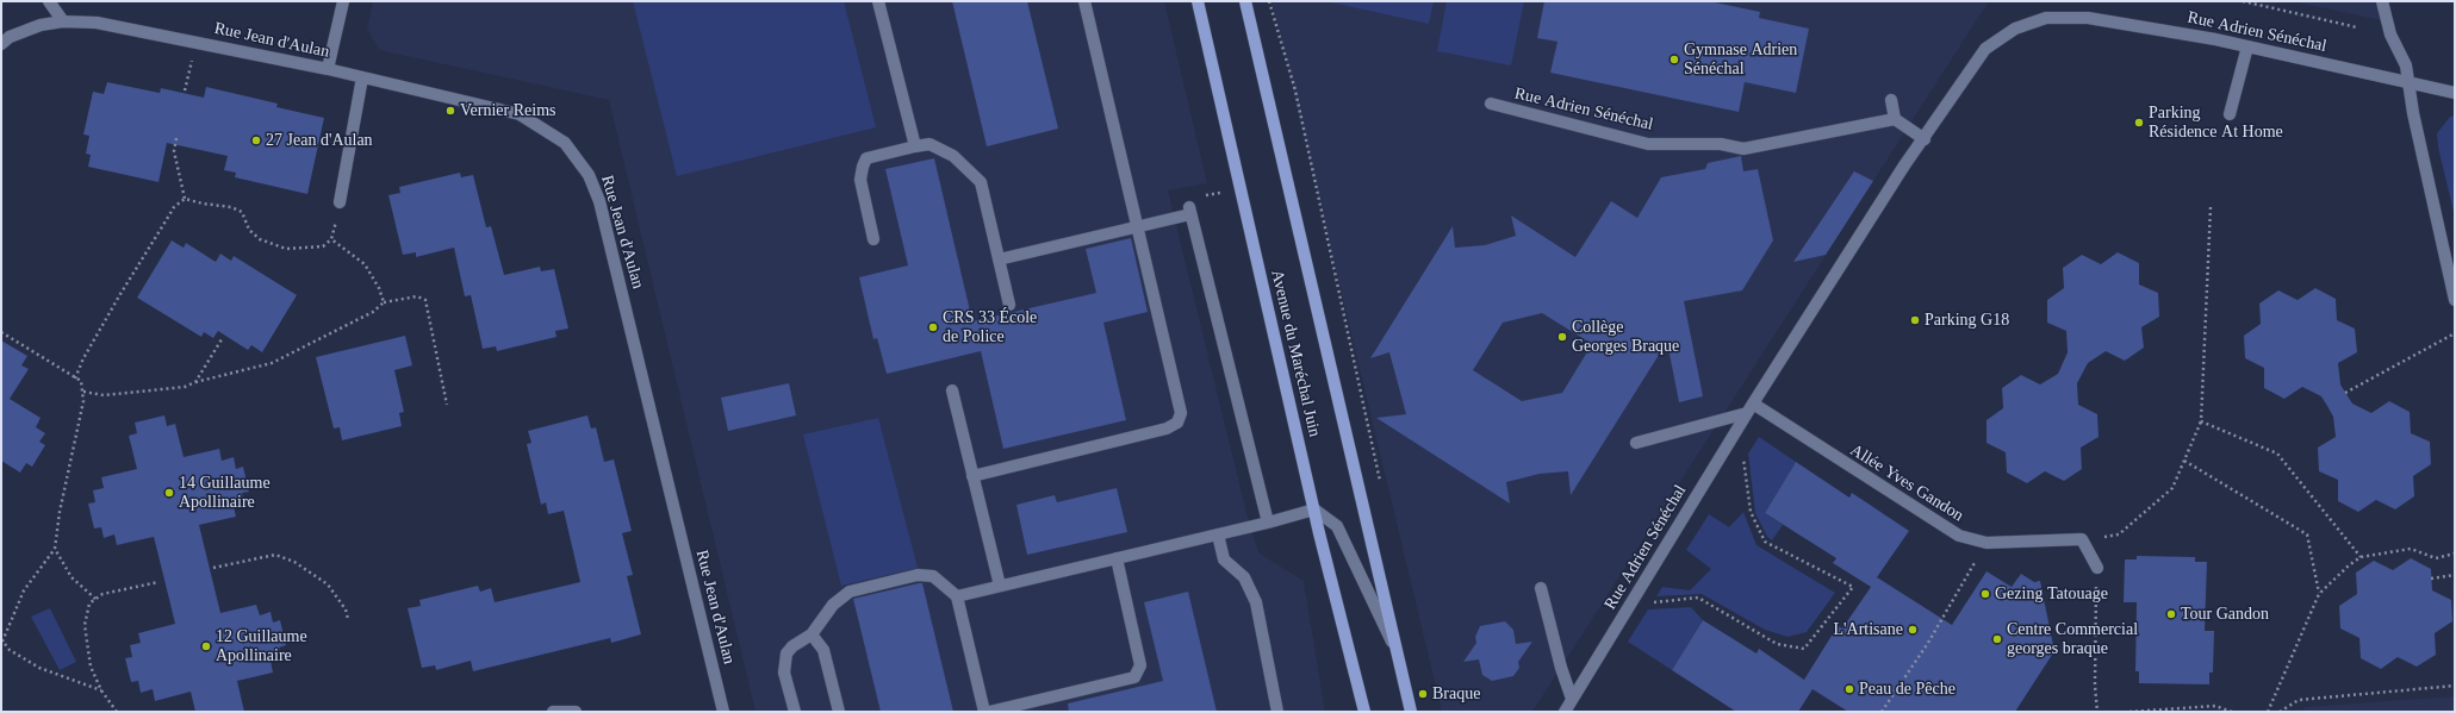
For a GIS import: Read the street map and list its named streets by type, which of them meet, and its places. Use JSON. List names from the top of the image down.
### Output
{
  "streets": {
    "main road": ["Avenue du Maréchal Juin"],
    "street": ["Rue Adrien Sénéchal", "Rue Jean d'Aulan", "Allée Yves Gandon"]
  },
  "crossings": [
    ["Rue Adrien Sénéchal", "Allée Yves Gandon"]
  ],
  "places": [
    "Gymnase Adrien Sénéchal",
    "Vernier Reims",
    "Parking Résidence At Home",
    "27 Jean d'Aulan",
    "Parking G18",
    "CRS 33 École de Police",
    "Collège Georges Braque",
    "14 Guillaume Apollinaire",
    "Gezing Tatouage",
    "Tour Gandon",
    "L'Artisane",
    "Centre Commercial georges braque",
    "12 Guillaume Apollinaire",
    "Peau de Pêche",
    "Braque"
  ]
}
